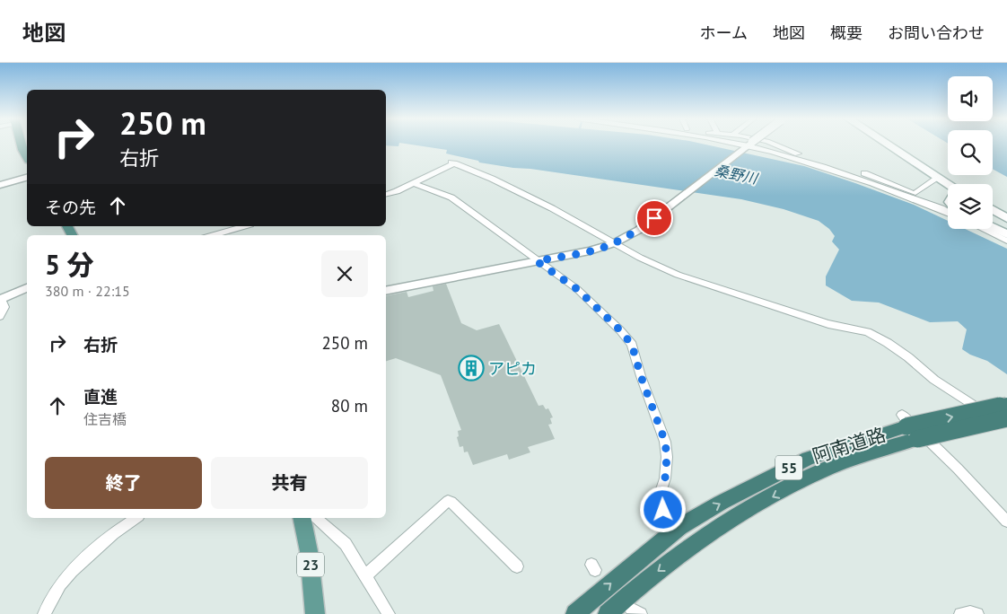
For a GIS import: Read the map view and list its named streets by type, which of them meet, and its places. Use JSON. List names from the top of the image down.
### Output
{
  "streets": {
    "highway": ["阿南道路", "55"],
    "main road": ["23"]
  },
  "water": ["桑野川"],
  "places": {
    "building": ["アピカ"]
  },
  "page": {
    "header": "地図",
    "nav": [
      "ホーム",
      "地図",
      "概要",
      "お問い合わせ"
    ],
    "turn": ["250 m", "右折"],
    "then": "その先",
    "heading": ["5 分", "380 m · 22:15"],
    "list": [
      {
        "name": "右折",
        "value": "250 m"
      },
      {
        "name": "直進",
        "note": "住吉橋",
        "value": "80 m"
      }
    ],
    "buttons": ["終了", "共有"]
  }
}
